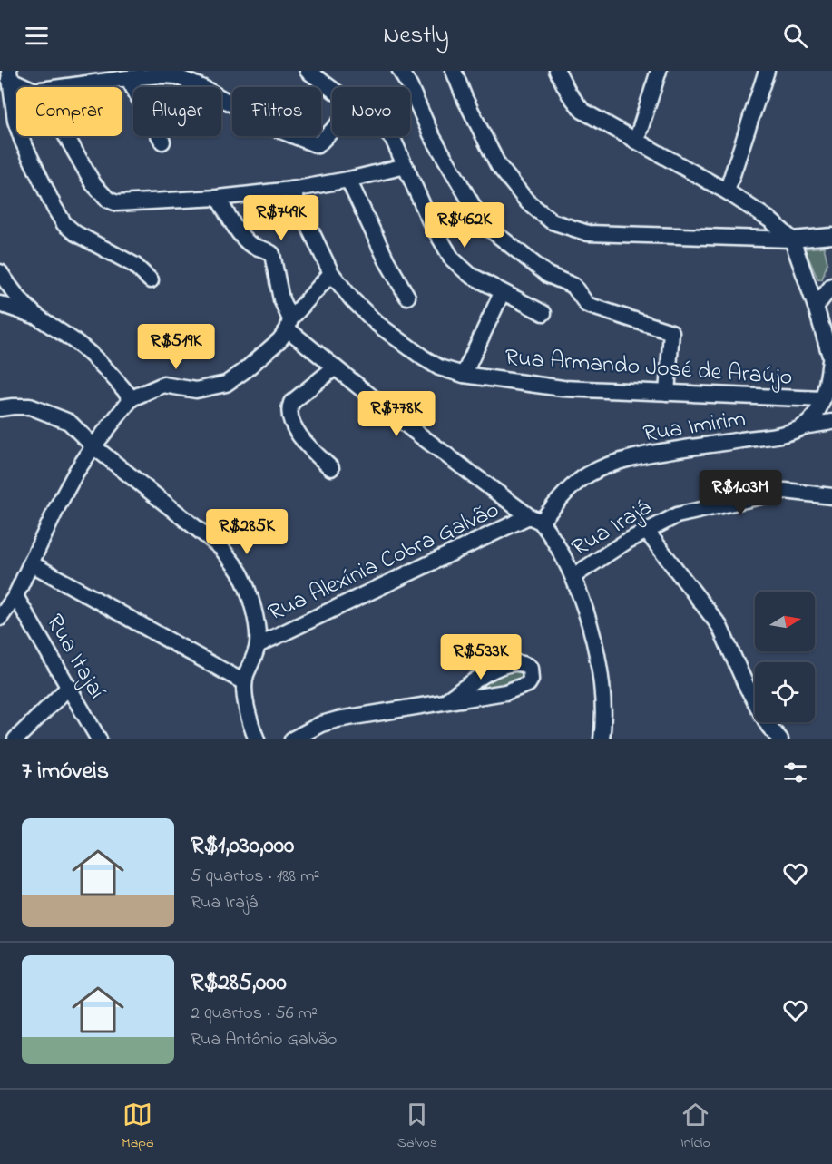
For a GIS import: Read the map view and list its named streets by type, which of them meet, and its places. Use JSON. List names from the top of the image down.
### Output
{
  "streets": {
    "street": [
      "Rua Armando José de Araújo",
      "Rua Imirim",
      "Rua Irajá",
      "Rua Alexínia Cobra Galvão",
      "Rua Itajaí"
    ]
  },
  "crossings": [
    ["Rua Imirim", "Rua Alexínia Cobra Galvão"]
  ],
  "north": "right",
  "page": {
    "header": "Nestly",
    "chip": [
      "Comprar",
      "Alugar",
      "Filtros",
      "Novo"
    ],
    "price": [
      "R$749K",
      "R$462K",
      "R$519K",
      "R$778K",
      "R$1.03M",
      "R$285K",
      "R$533K"
    ],
    "heading": "7 imóveis",
    "list": [
      {
        "name": "R$1,030,000",
        "note": "5 quartos · 188 m² · Rua Irajá"
      },
      {
        "name": "R$285,000",
        "note": "2 quartos · 56 m² · Rua Antônio Galvão"
      }
    ],
    "tabs": ["Mapa", "Salvos", "Início"]
  }
}
